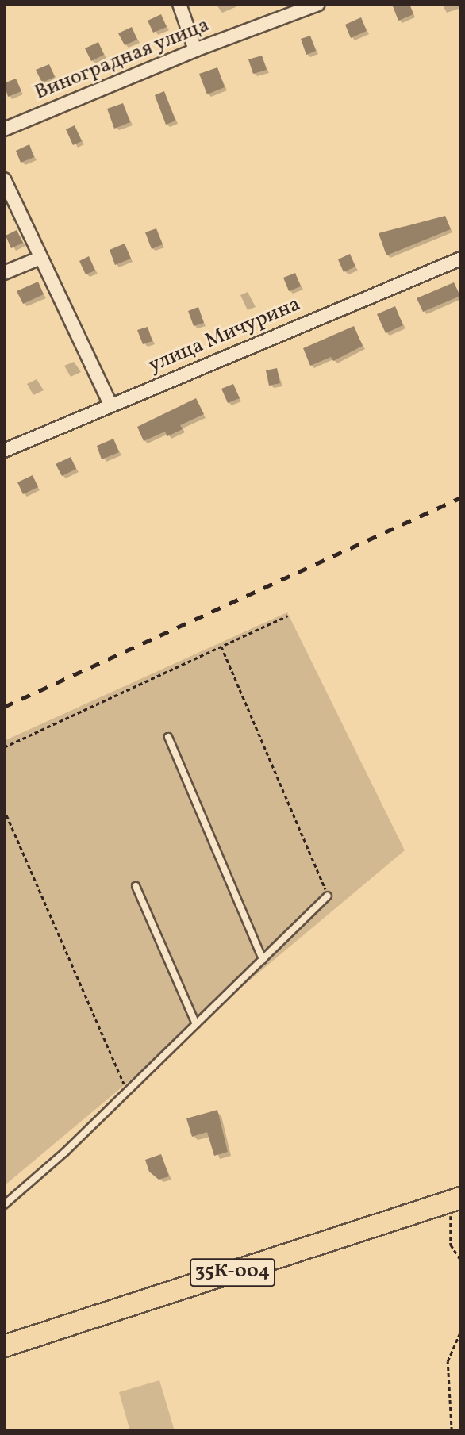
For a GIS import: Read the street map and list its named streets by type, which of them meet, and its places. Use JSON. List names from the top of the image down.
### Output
{
  "streets": {
    "main road": ["35К-004"],
    "street": ["Виноградная улица", "улица Мичурина"]
  }
}
